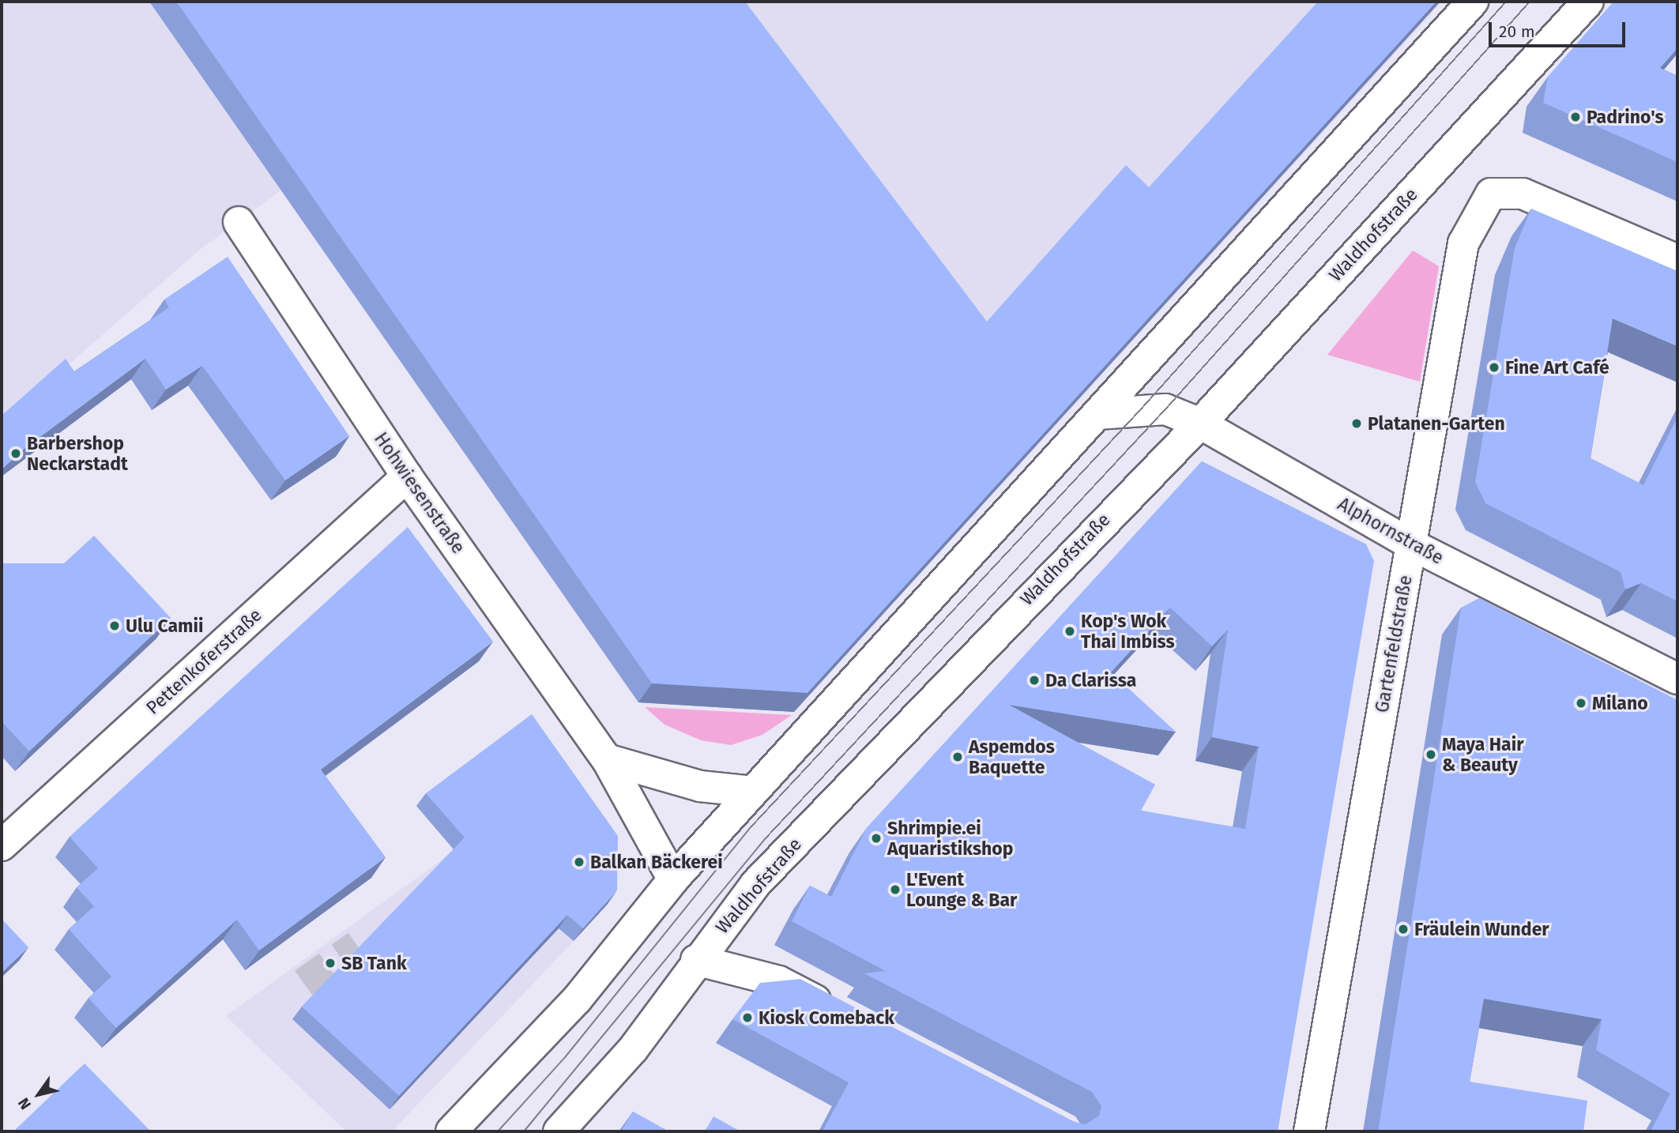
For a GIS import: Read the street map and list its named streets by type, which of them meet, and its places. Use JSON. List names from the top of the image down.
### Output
{
  "streets": {
    "street": [
      "Waldhofstraße",
      "Hohwiesenstraße",
      "Alphornstraße",
      "Gartenfeldstraße",
      "Pettenkoferstraße"
    ]
  },
  "crossings": [
    ["Waldhofstraße", "Alphornstraße"],
    ["Hohwiesenstraße", "Pettenkoferstraße"],
    ["Alphornstraße", "Gartenfeldstraße"]
  ],
  "places": [
    "Padrino's",
    "Fine Art Café",
    "Platanen-Garten",
    "Barbershop Neckarstadt",
    "Ulu Camii",
    "Kop's Wok Thai Imbiss",
    "Da Clarissa",
    "Milano",
    "Maya Hair & Beauty",
    "Aspemdos Baquette",
    "Shrimpie.ei Aquaristikshop",
    "Balkan Bäckerei",
    "L'Event Lounge & Bar",
    "Fräulein Wunder",
    "SB Tank",
    "Kiosk Comeback"
  ],
  "scale_bar": "20 m",
  "north": "bottom left"
}
